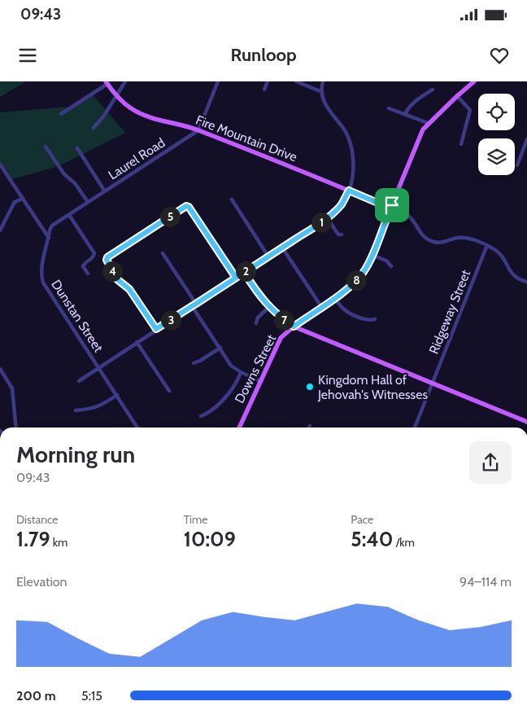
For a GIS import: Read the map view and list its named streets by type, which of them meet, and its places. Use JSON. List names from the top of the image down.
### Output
{
  "streets": {
    "main road": ["Fire Mountain Drive", "Downs Street"],
    "street": ["Laurel Road", "Ridgeway Street", "Dunstan Street"]
  },
  "crossings": [
    ["Fire Mountain Drive", "Laurel Road"],
    ["Fire Mountain Drive", "Ridgeway Street"],
    ["Fire Mountain Drive", "Downs Street"],
    ["Laurel Road", "Dunstan Street"]
  ],
  "places": ["Kingdom Hall of Jehovah's Witnesses"],
  "page": {
    "status": "09:43",
    "header": "Runloop",
    "pins": [
      "5",
      "1",
      "2",
      "4",
      "8",
      "3",
      "7"
    ],
    "heading": ["Morning run", "09:43"],
    "stats": [
      ["Distance", "1.79 km"],
      ["Time", "10:09"],
      ["Pace", "5:40 /km"]
    ],
    "chart": ["Elevation", "94–114 m"],
    "list": [
      {
        "name": "200 m",
        "note": "5:15"
      }
    ]
  }
}
